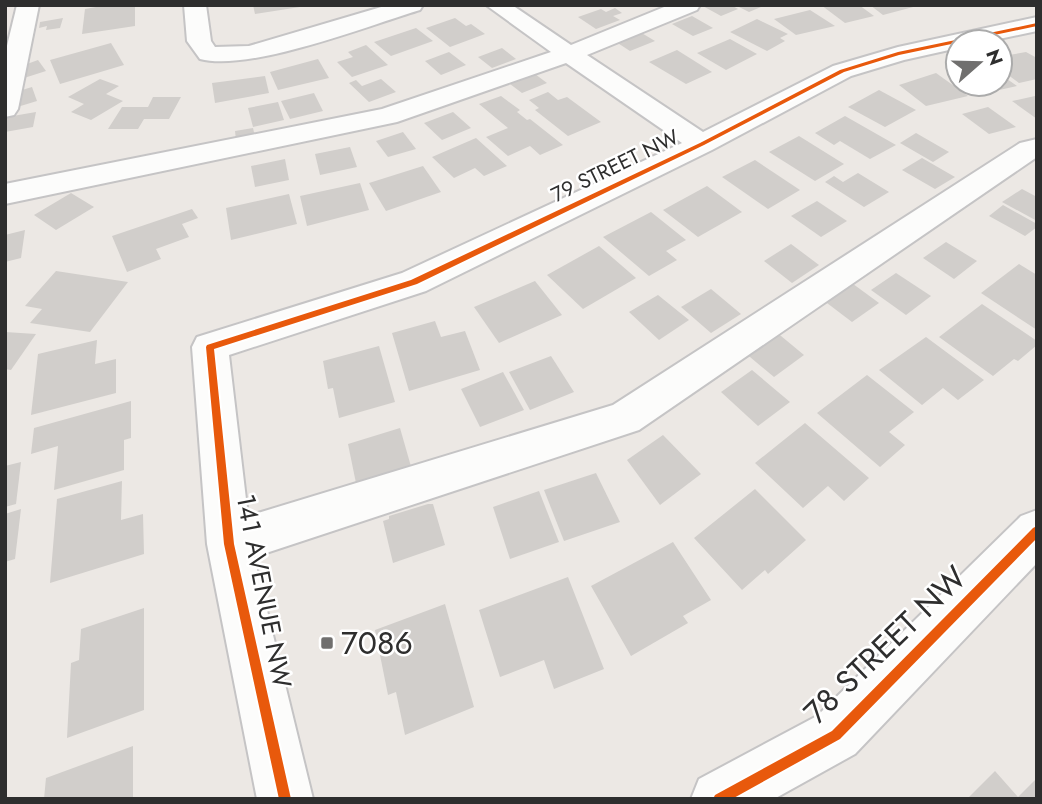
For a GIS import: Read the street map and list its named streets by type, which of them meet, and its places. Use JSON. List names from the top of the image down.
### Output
{
  "streets": {
    "street": ["79 STREET NW", "141 AVENUE NW", "78 STREET NW"]
  },
  "crossings": [
    ["79 STREET NW", "141 AVENUE NW"]
  ],
  "places": {
    "transit": ["7086"]
  },
  "north": "right"
}
